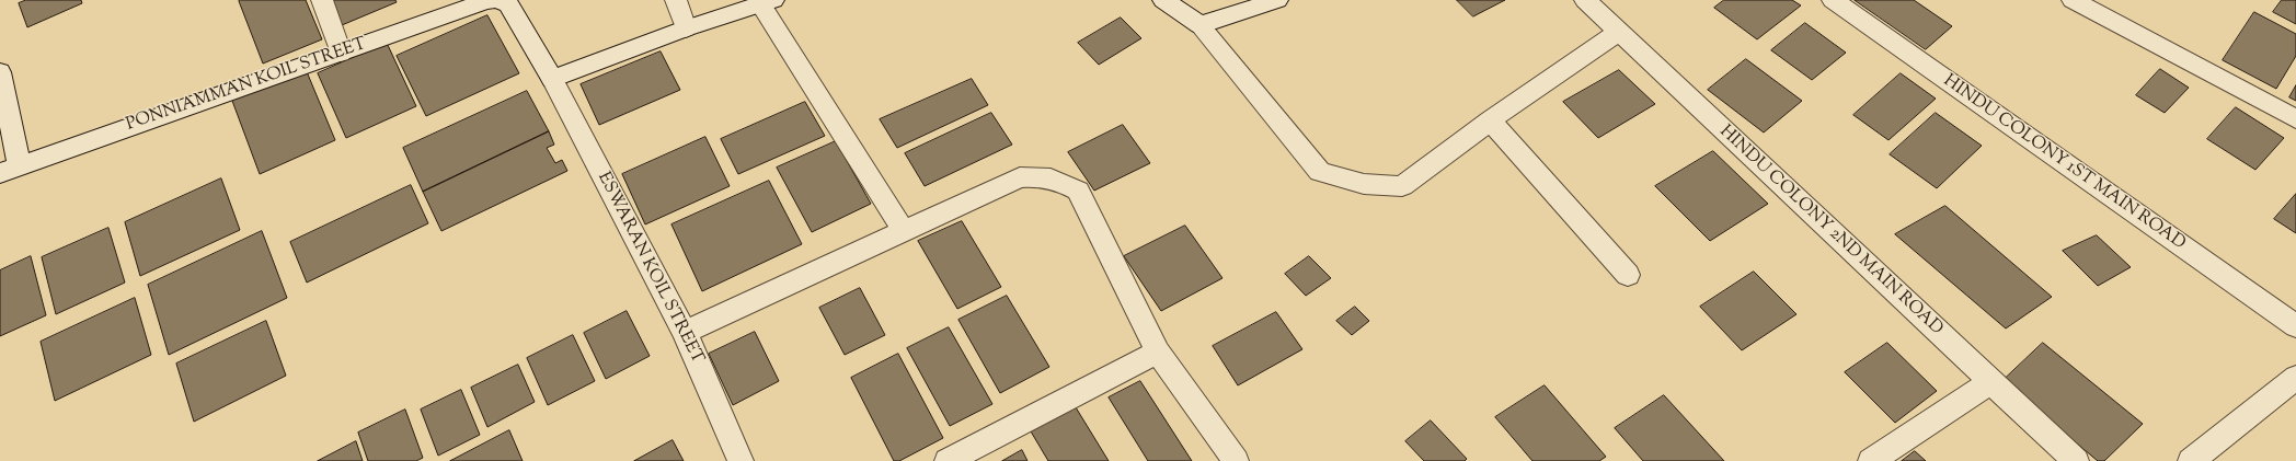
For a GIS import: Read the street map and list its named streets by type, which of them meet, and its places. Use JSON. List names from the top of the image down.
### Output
{
  "streets": {
    "street": [
      "PONNIAMMAN KOIL STREET",
      "HINDU COLONY 1ST MAIN ROAD",
      "HINDU COLONY 2ND MAIN ROAD",
      "ESWARAN KOIL STREET"
    ]
  }
}
